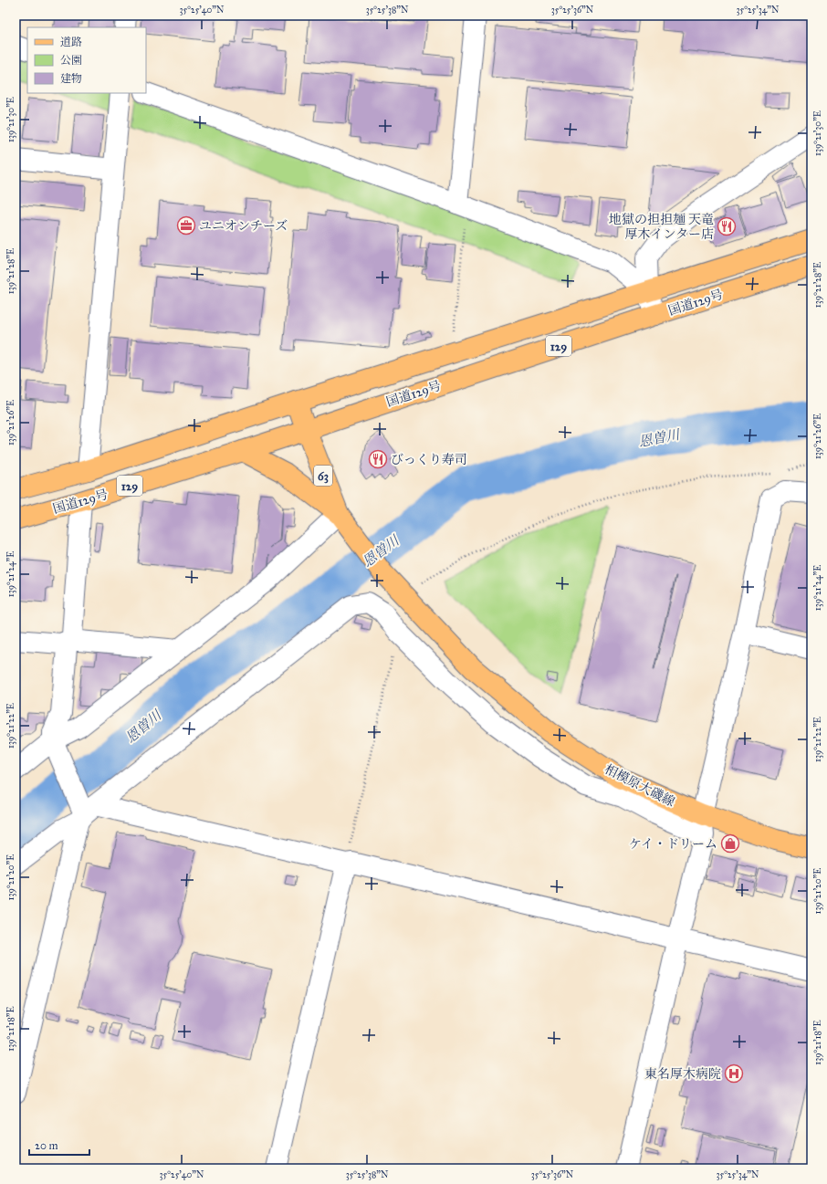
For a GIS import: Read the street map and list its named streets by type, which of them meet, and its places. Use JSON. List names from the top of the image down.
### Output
{
  "streets": {
    "main road": [
      "国道129号",
      "129",
      "63",
      "相模原大磯線"
    ]
  },
  "crossings": [
    ["国道129号", "63"],
    ["63", "相模原大磯線"]
  ],
  "water": ["恩曽川"],
  "places": {
    "office": ["ユニオンチーズ"],
    "restaurant": ["地獄の担担麺 天竜 厚木インター店", "びっくり寿司"],
    "shop": ["ケイ・ドリーム"],
    "hospital": ["東名厚木病院"]
  },
  "legend": ["道路", "公園", "建物"],
  "scale_bar": "20 m",
  "coordinates": [
    "35°25'40\"N",
    "35°25'38\"N",
    "35°25'36\"N",
    "35°25'34\"N",
    "139°21'30\"E",
    "139°21'28\"E",
    "139°21'26\"E",
    "139°21'24\"E",
    "139°21'22\"E",
    "139°21'20\"E",
    "139°21'18\"E"
  ]
}
